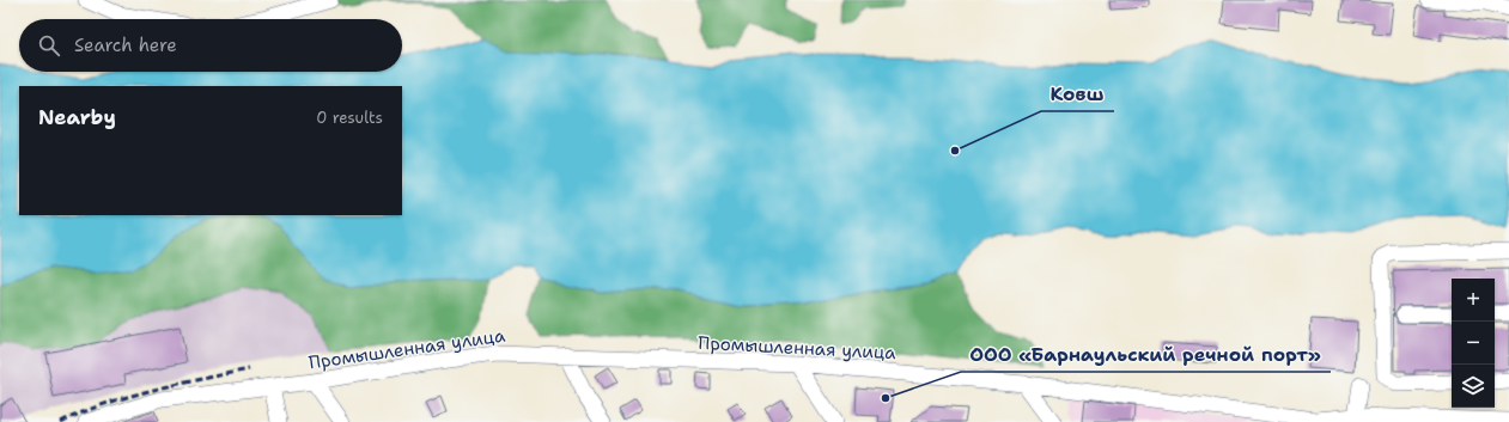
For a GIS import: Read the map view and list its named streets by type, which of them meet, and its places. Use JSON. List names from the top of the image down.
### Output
{
  "streets": {
    "street": ["Промышленная улица"]
  },
  "places": ["Ковш", "ООО «Барнаульский речной порт»"],
  "page": {
    "search": "Search here",
    "heading": ["Nearby", "0 results"],
    "map_buttons": ["+", "−"]
  }
}
